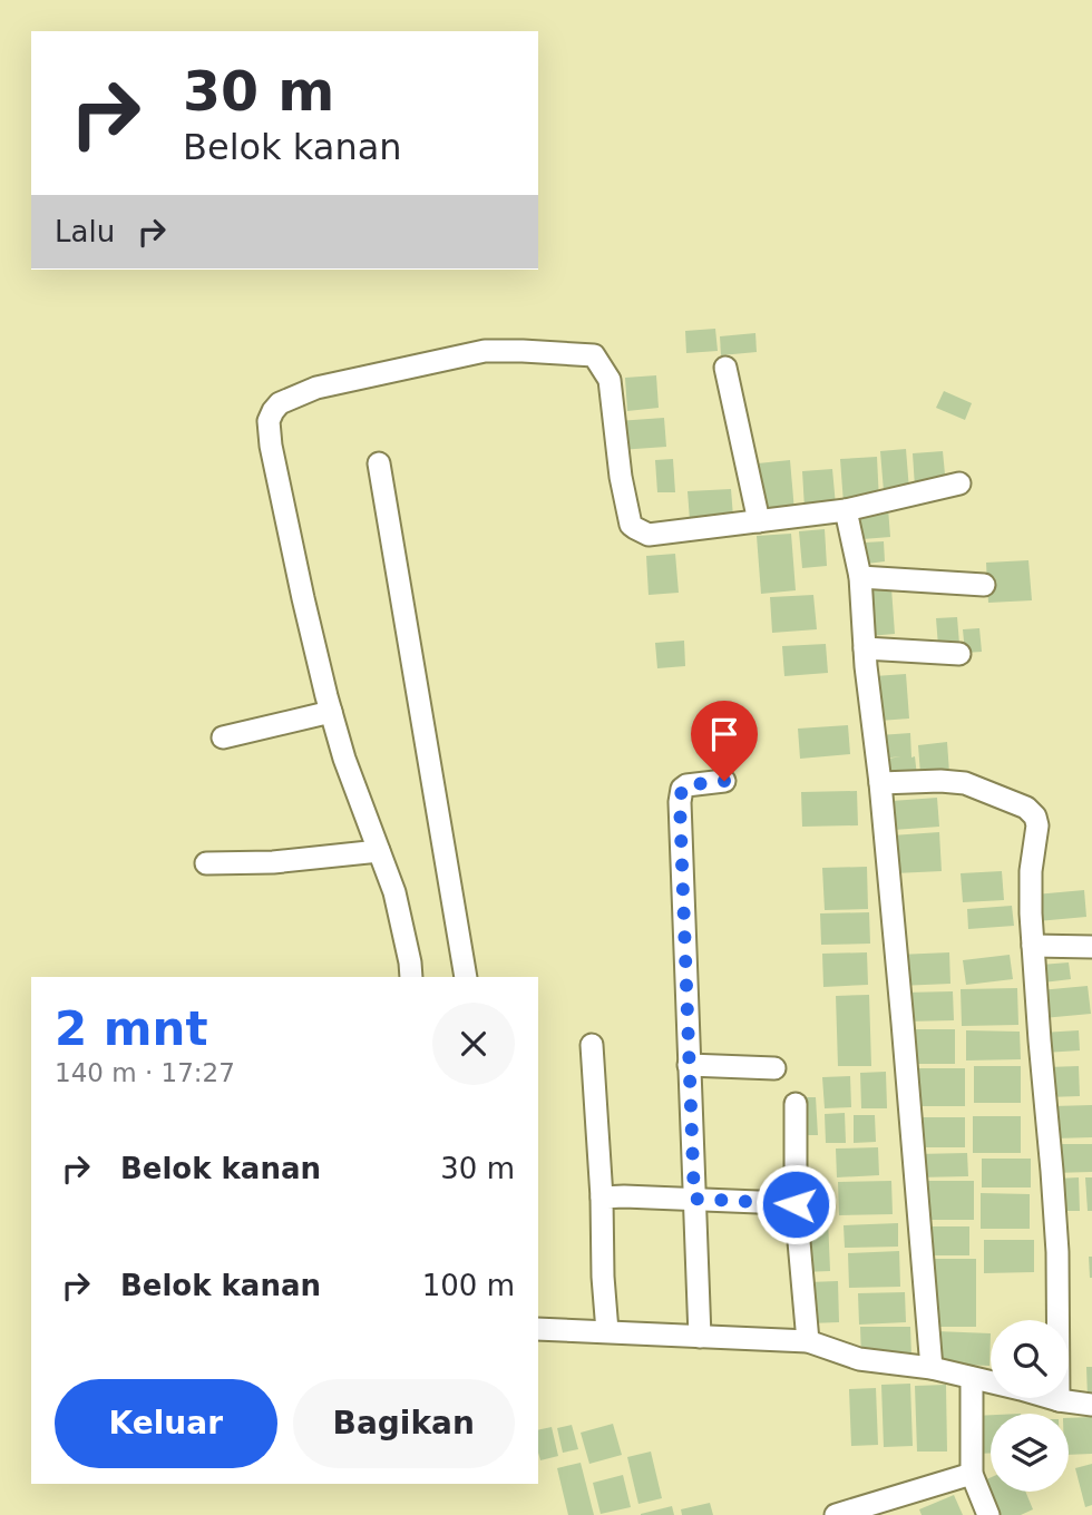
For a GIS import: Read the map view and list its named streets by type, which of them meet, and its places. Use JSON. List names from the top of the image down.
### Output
{
  "page": {
    "turn": ["30 m", "Belok kanan"],
    "then": "Lalu",
    "heading": ["2 mnt", "140 m · 17:27"],
    "list": [
      {
        "name": "Belok kanan",
        "value": "30 m"
      },
      {
        "name": "Belok kanan",
        "value": "100 m"
      }
    ],
    "buttons": ["Keluar", "Bagikan"]
  }
}
